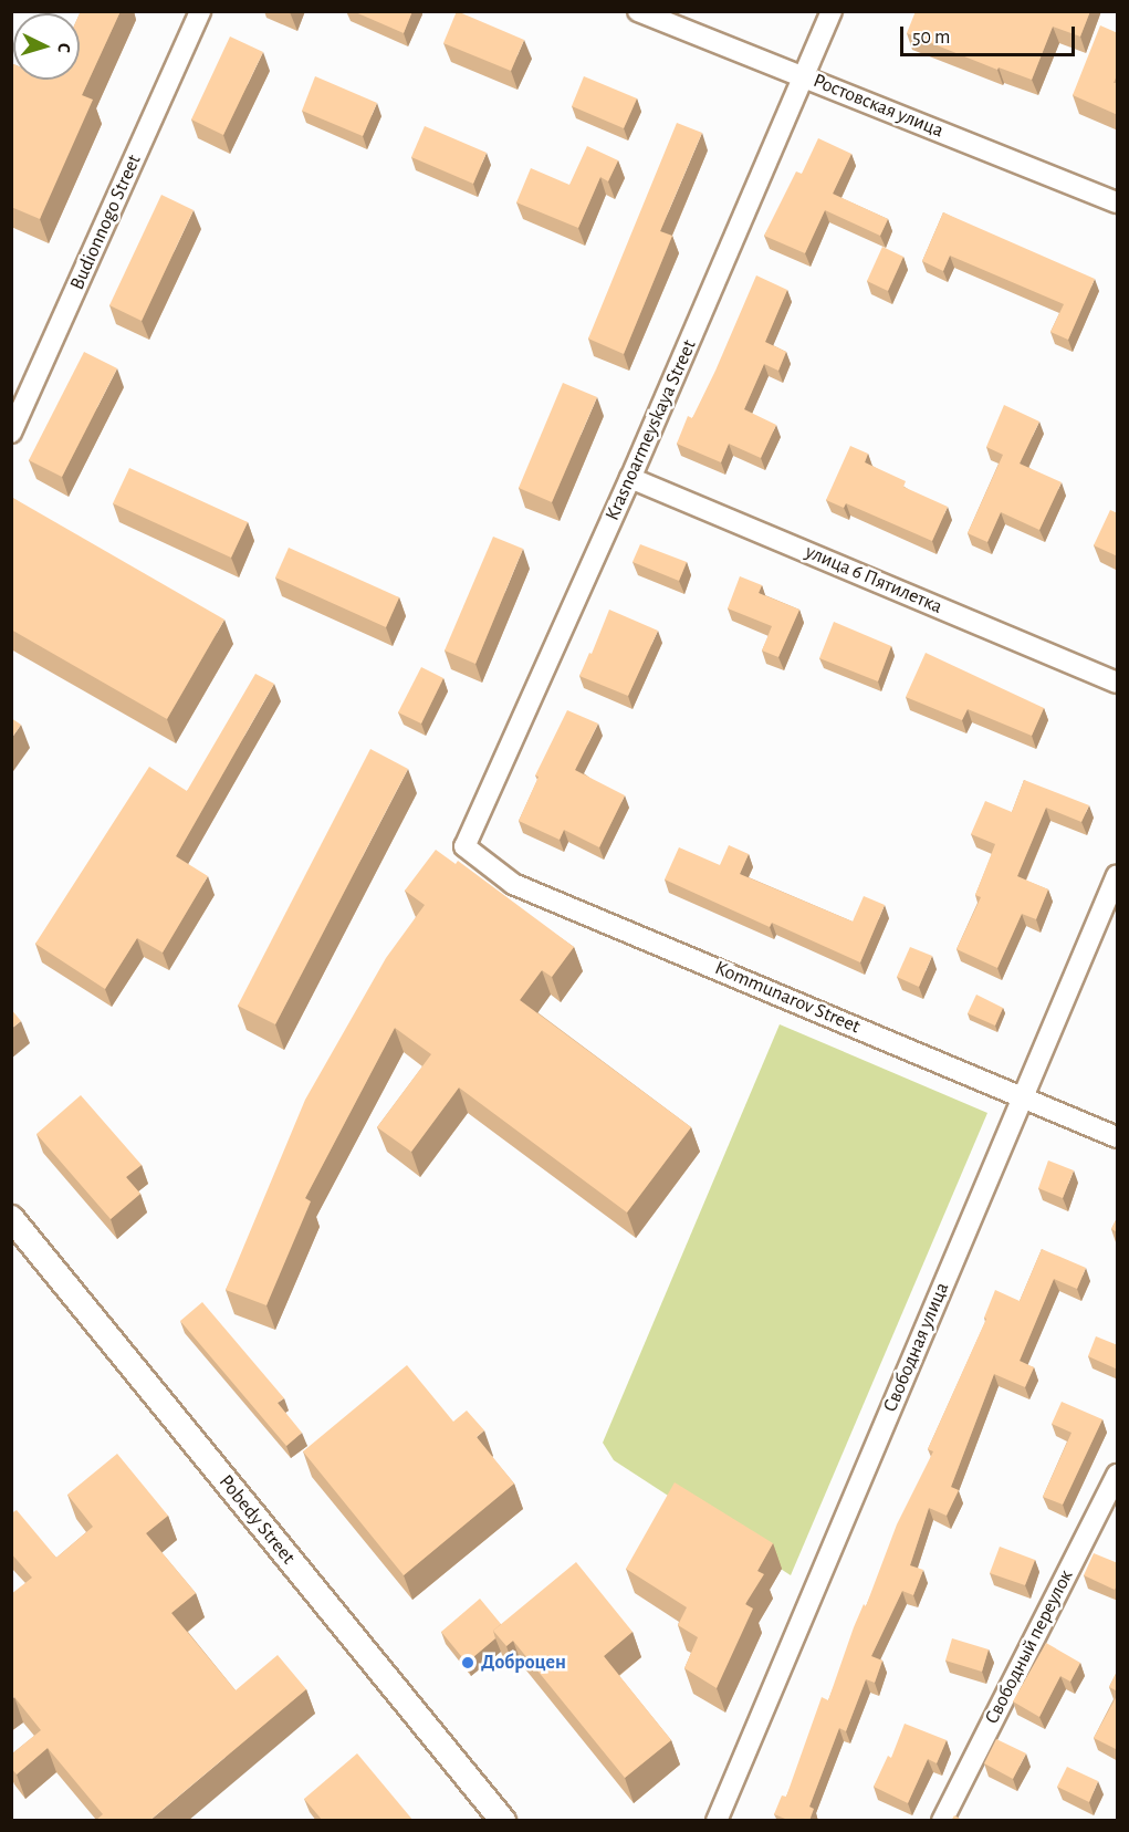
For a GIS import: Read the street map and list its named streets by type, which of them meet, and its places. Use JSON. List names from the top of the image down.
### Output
{
  "streets": {
    "street": [
      "Ростовская улица",
      "Budionnogo Street",
      "Krasnoarmeyskaya Street",
      "улица 6 Пятилетка",
      "Kommunarov Street",
      "Свободная улица",
      "Pobedy Street",
      "Свободный переулок"
    ]
  },
  "crossings": [
    ["Ростовская улица", "Krasnoarmeyskaya Street"],
    ["Krasnoarmeyskaya Street", "улица 6 Пятилетка"],
    ["Krasnoarmeyskaya Street", "Kommunarov Street"],
    ["Kommunarov Street", "Свободная улица"]
  ],
  "places": ["Доброцен"],
  "scale_bar": "50 m",
  "north": "right"
}
